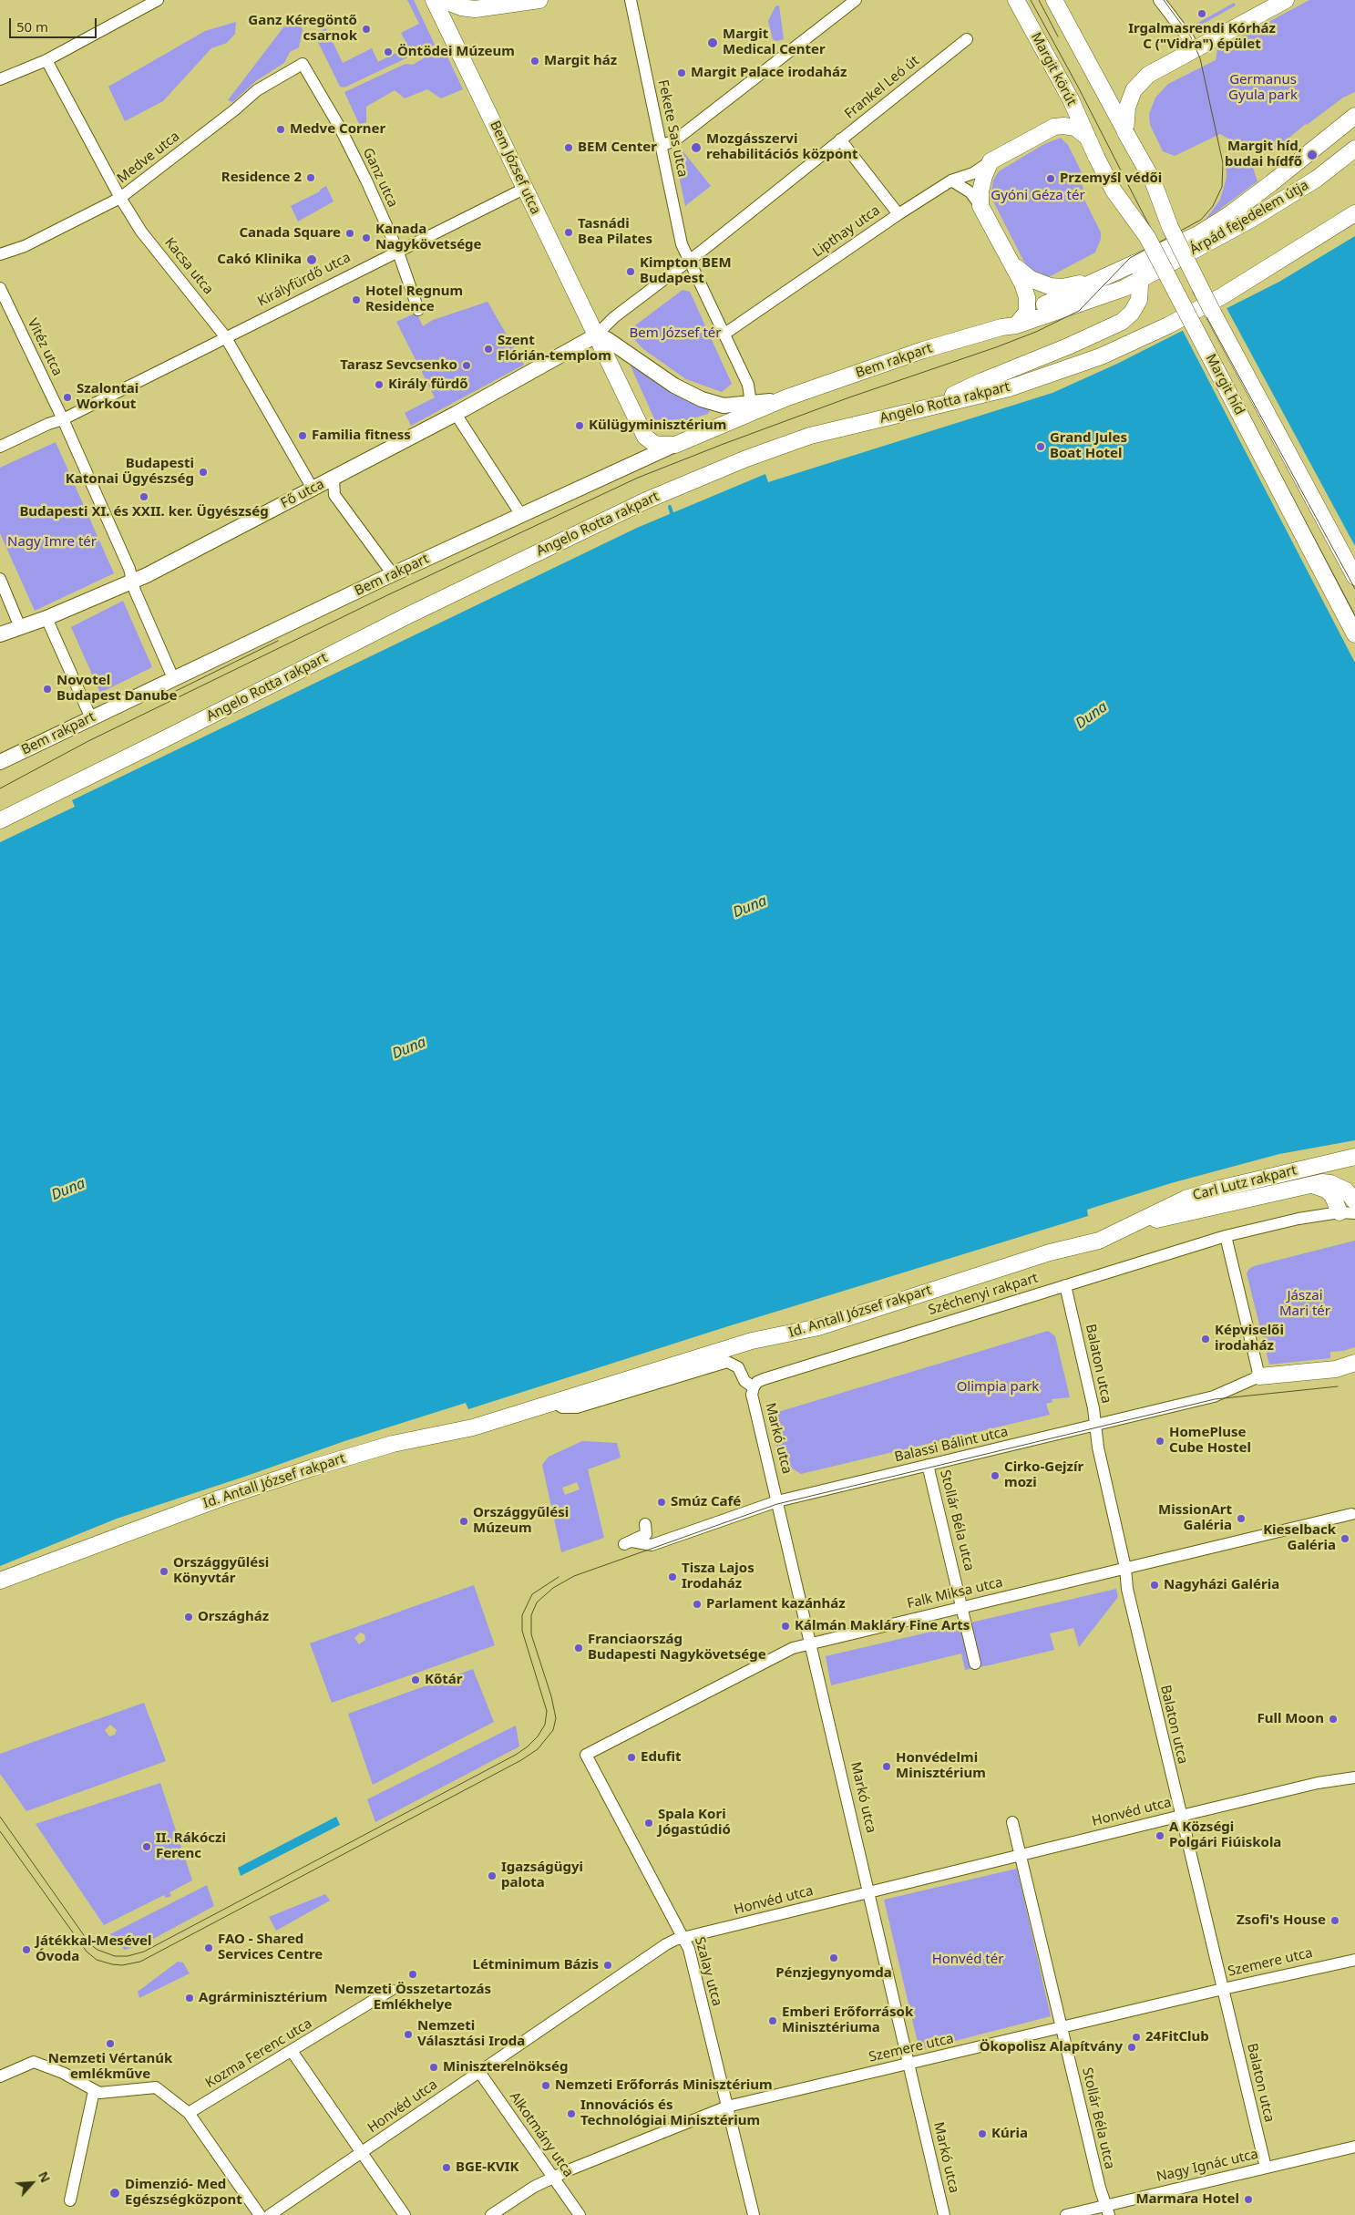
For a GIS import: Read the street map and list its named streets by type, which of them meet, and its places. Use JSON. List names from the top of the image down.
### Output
{
  "streets": {
    "main road": [
      "Margit körút",
      "Bem József utca",
      "Árpád fejedelem útja",
      "Bem rakpart",
      "Margit híd",
      "Angelo Rotta rakpart",
      "Carl Lutz rakpart",
      "Id. Antall József rakpart"
    ],
    "street": [
      "Frankel Leó út",
      "Fekete Sas utca",
      "Medve utca",
      "Ganz utca",
      "Lipthay utca",
      "Kacsa utca",
      "Királyfürdő utca",
      "Vitéz utca",
      "Fő utca",
      "Széchenyi rakpart",
      "Balaton utca",
      "Markó utca",
      "Balassi Bálint utca",
      "Stollár Béla utca",
      "Falk Miksa utca",
      "Honvéd utca",
      "Szemere utca",
      "Szalay utca",
      "Kozma Ferenc utca",
      "Alkotmány utca",
      "Nagy Ignác utca"
    ]
  },
  "crossings": [
    ["Margit körút", "Margit híd"],
    ["Frankel Leó út", "Fekete Sas utca"],
    ["Medve utca", "Ganz utca"],
    ["Medve utca", "Kacsa utca"],
    ["Bem József utca", "Királyfürdő utca"],
    ["Bem József utca", "Fő utca"],
    ["Ganz utca", "Királyfürdő utca"],
    ["Árpád fejedelem útja", "Bem rakpart"],
    ["Kacsa utca", "Királyfürdő utca"],
    ["Kacsa utca", "Fő utca"],
    ["Királyfürdő utca", "Vitéz utca"],
    ["Carl Lutz rakpart", "Id. Antall József rakpart"],
    ["Széchenyi rakpart", "Id. Antall József rakpart"],
    ["Széchenyi rakpart", "Balaton utca"],
    ["Széchenyi rakpart", "Markó utca"],
    ["Id. Antall József rakpart", "Markó utca"],
    ["Balaton utca", "Balassi Bálint utca"],
    ["Balaton utca", "Falk Miksa utca"],
    ["Balaton utca", "Honvéd utca"],
    ["Balaton utca", "Szemere utca"],
    ["Balaton utca", "Nagy Ignác utca"],
    ["Markó utca", "Balassi Bálint utca"],
    ["Markó utca", "Falk Miksa utca"],
    ["Markó utca", "Honvéd utca"],
    ["Markó utca", "Szemere utca"],
    ["Balassi Bálint utca", "Stollár Béla utca"],
    ["Stollár Béla utca", "Falk Miksa utca"],
    ["Stollár Béla utca", "Szemere utca"],
    ["Stollár Béla utca", "Nagy Ignác utca"],
    ["Falk Miksa utca", "Szalay utca"],
    ["Honvéd utca", "Szalay utca"],
    ["Honvéd utca", "Alkotmány utca"],
    ["Szemere utca", "Szalay utca"],
    ["Szemere utca", "Alkotmány utca"]
  ],
  "water": ["Duna"],
  "parks": [
    "Germanus Gyula park",
    "Gyóni Géza tér",
    "Bem József tér",
    "Nagy Imre tér",
    "Jászai Mari tér",
    "Olimpia park",
    "Honvéd tér"
  ],
  "places": [
    "Irgalmasrendi Kórház C (\"Vidra\") épület",
    "Ganz Kéregöntő csarnok",
    "Margit Medical Center",
    "Öntödei Múzeum",
    "Margit ház",
    "Margit Palace irodaház",
    "Medve Corner",
    "BEM Center",
    "Mozgásszervi rehabilitációs központ",
    "Margit híd, budai hídfő",
    "Residence 2",
    "Przemyśl védői",
    "Tasnádi Bea Pilates",
    "Canada Square",
    "Kanada Nagykövetsége",
    "Cakó Klinika",
    "Kimpton BEM Budapest",
    "Hotel Regnum Residence",
    "Szent Flórián-templom",
    "Tarasz Sevcsenko",
    "Király fürdő",
    "Szalontai Workout",
    "Külügyminisztérium",
    "Familia fitness",
    "Grand Jules Boat Hotel",
    "Budapesti Katonai Ügyészség",
    "Budapesti XI. és XXII. ker. Ügyészség",
    "Novotel Budapest Danube",
    "Képviselői irodaház",
    "HomePluse Cube Hostel",
    "Cirko-Gejzír mozi",
    "Smúz Café",
    "MissionArt Galéria",
    "Országgyűlési Múzeum",
    "Kieselback Galéria",
    "Országgyűlési Könyvtár",
    "Tisza Lajos Irodaház",
    "Nagyházi Galéria",
    "Parlament kazánház",
    "Országház",
    "Kálmán Makláry Fine Arts",
    "Franciaország Budapesti Nagykövetsége",
    "Kőtár",
    "Full Moon",
    "Edufit",
    "Honvédelmi Minisztérium",
    "Spala Kori Jógastúdió",
    "A Községi Polgári Fiúiskola",
    "II. Rákóczi Ferenc",
    "Igazságügyi palota",
    "Zsofi's House",
    "FAO - Shared Services Centre",
    "Játékkal-Mesével Óvoda",
    "Pénzjegynyomda",
    "Létminimum Bázis",
    "Nemzeti Összetartozás Emlékhelye",
    "Agrárminisztérium",
    "Emberi Erőforrások Minisztériuma",
    "Nemzeti Választási Iroda",
    "24FitClub",
    "Nemzeti Vértanúk emlékműve",
    "Ökopolisz Alapítvány",
    "Miniszterelnökség",
    "Nemzeti Erőforrás Minisztérium",
    "Innovációs és Technológiai Minisztérium",
    "Kúria",
    "BGE-KVIK",
    "Dimenzió- Med Egészségközpont",
    "Marmara Hotel"
  ],
  "scale_bar": "50 m",
  "north": "top right"
}
